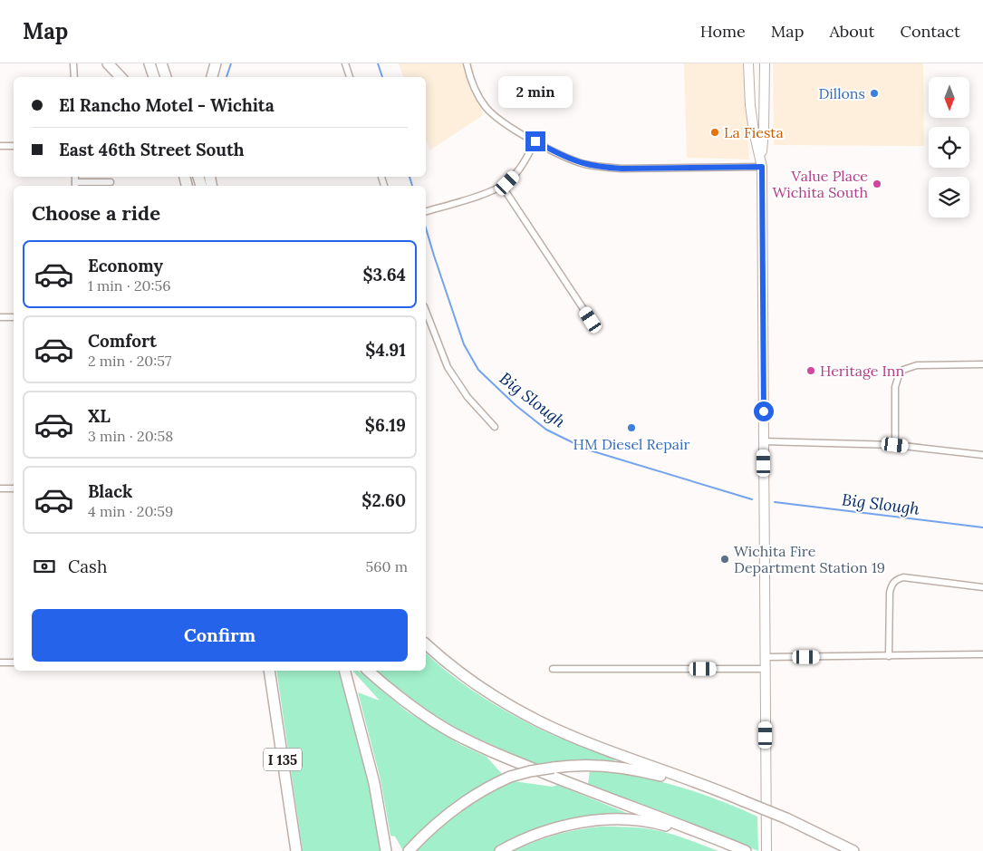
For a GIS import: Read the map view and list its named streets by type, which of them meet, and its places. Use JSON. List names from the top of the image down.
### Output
{
  "streets": {
    "highway": ["I 135"]
  },
  "water": ["Big Slough"],
  "places": [
    "Dillons",
    "La Fiesta",
    "Value Place Wichita South",
    "Heritage Inn",
    "HM Diesel Repair",
    "Wichita Fire Department Station 19"
  ],
  "north": "bottom",
  "page": {
    "header": "Map",
    "nav": [
      "Home",
      "Map",
      "About",
      "Contact"
    ],
    "bubble": "2 min",
    "banner": ["El Rancho Motel - Wichita", "East 46th Street South"],
    "heading": "Choose a ride",
    "list": [
      {
        "name": "Economy",
        "note": "1 min · 20:56",
        "value": "$3.64"
      },
      {
        "name": "Comfort",
        "note": "2 min · 20:57",
        "value": "$4.91"
      },
      {
        "name": "XL",
        "note": "3 min · 20:58",
        "value": "$6.19"
      },
      {
        "name": "Black",
        "note": "4 min · 20:59",
        "value": "$2.60"
      }
    ],
    "pay": ["Cash", "560 m"],
    "buttons": "Confirm"
  }
}
